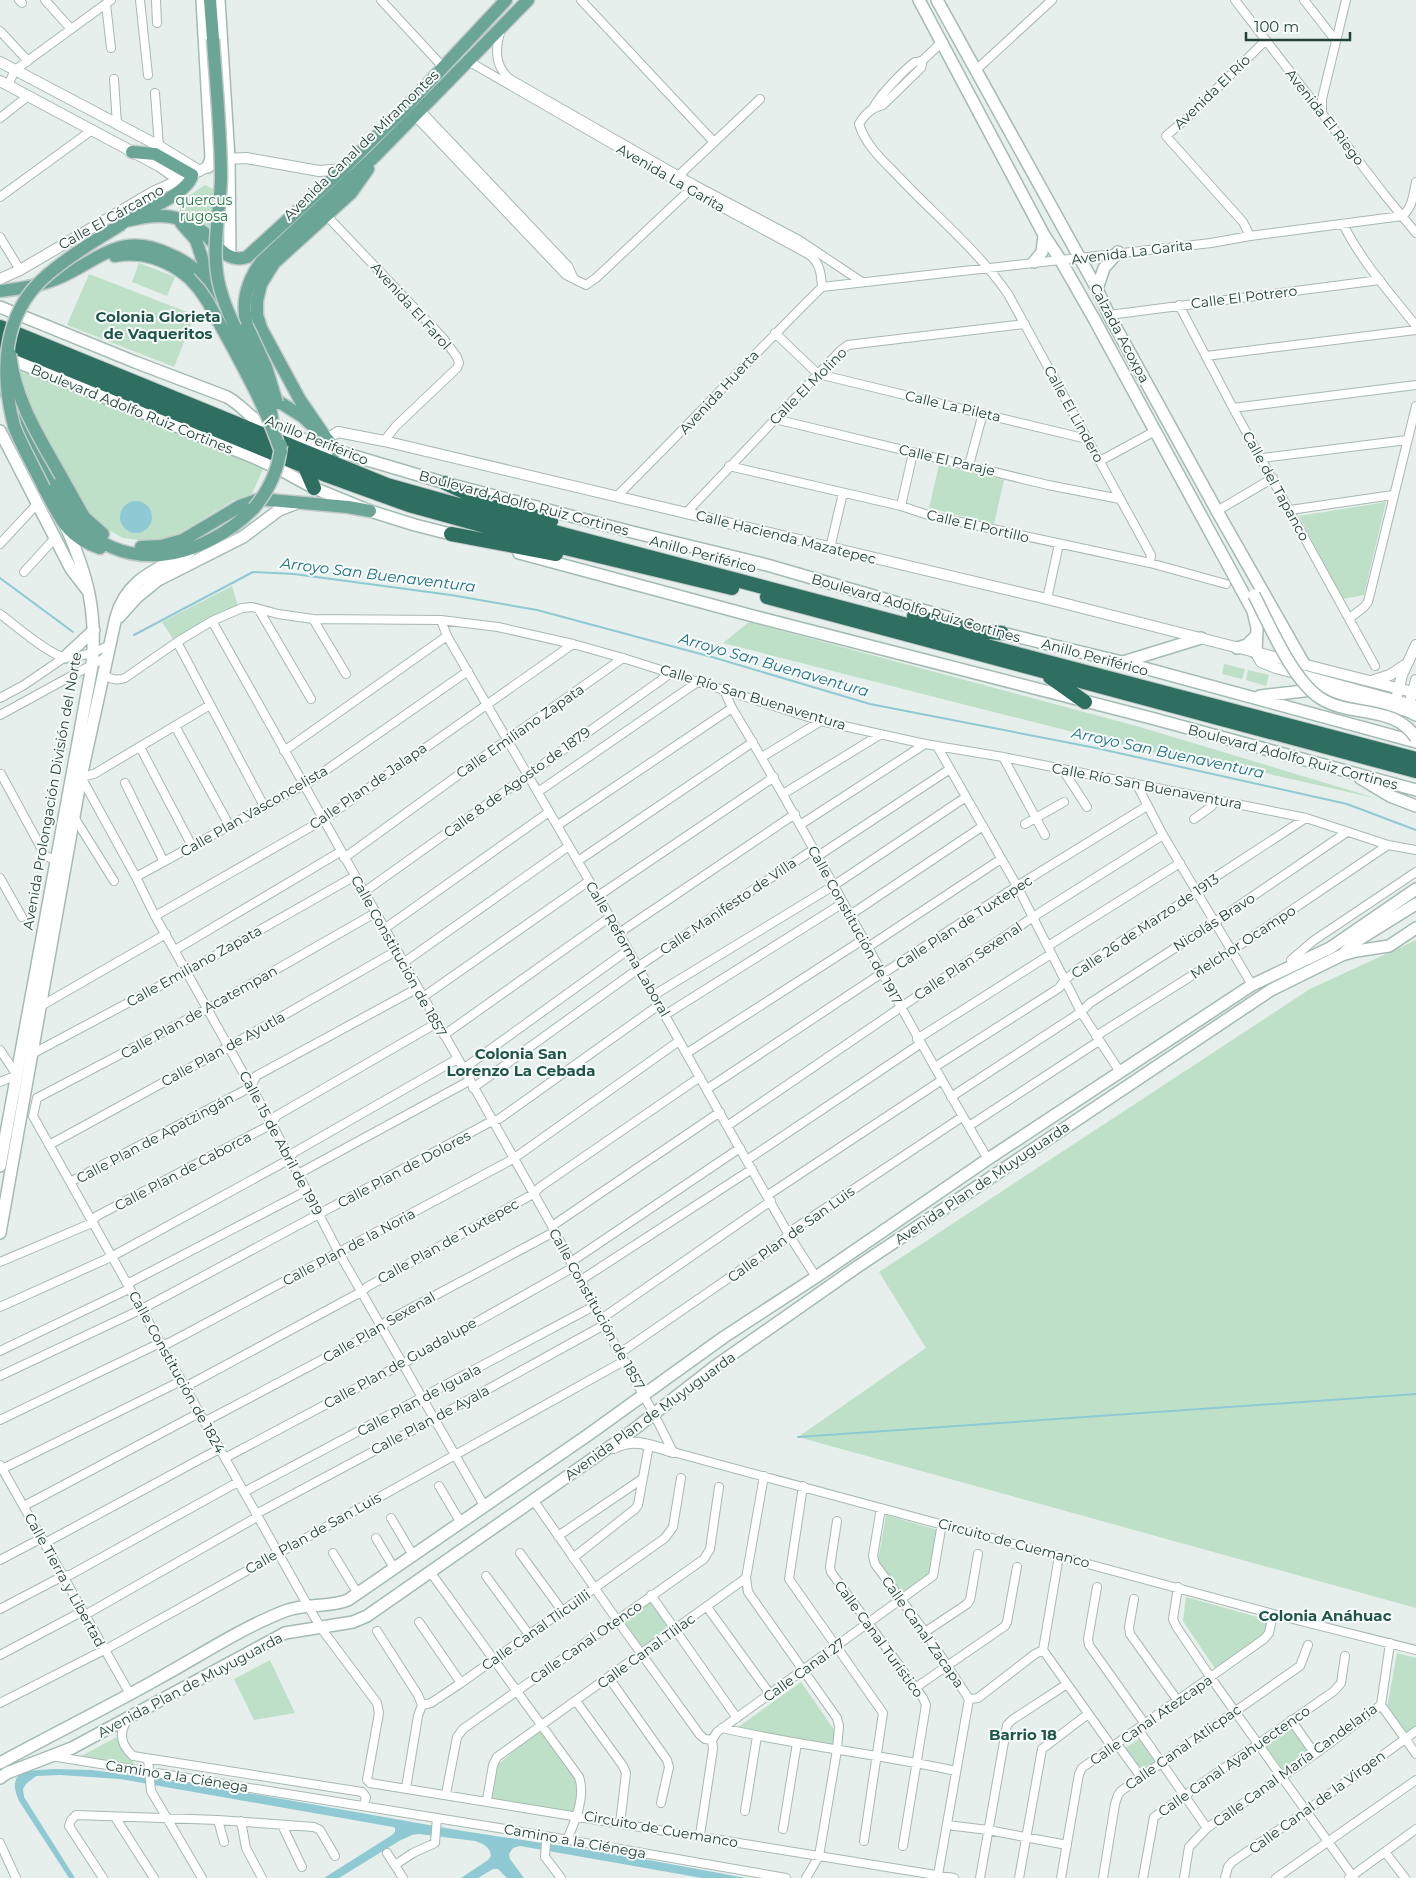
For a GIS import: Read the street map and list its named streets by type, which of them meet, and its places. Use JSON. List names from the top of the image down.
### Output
{
  "streets": {
    "highway": ["Anillo Periférico"],
    "main road": [
      "Avenida Canal de Miramontes",
      "Calzada Acoxpa",
      "Boulevard Adolfo Ruiz Cortines",
      "Avenida Prolongación División del Norte",
      "Avenida Plan de Muyuguarda"
    ],
    "street": [
      "Avenida El Río",
      "Avenida El Riego",
      "Avenida La Garita",
      "Calle El Cárcamo",
      "Calle El Potrero",
      "Avenida El Farol",
      "Calle El Molino",
      "Avenida Huerta",
      "Calle La Pileta",
      "Calle El Lindero",
      "Calle El Paraje",
      "Calle del Tapanco",
      "Calle El Portillo",
      "Calle Hacienda Mazatepec",
      "Calle Río San Buenaventura",
      "Calle Emiliano Zapata",
      "Calle 8 de Agosto de 1879",
      "Calle Plan de Jalapa",
      "Calle Plan Vasconcelista",
      "Calle Manifesto de Villa",
      "Calle Plan de Tuxtepec",
      "Nicolás Bravo",
      "Calle Constitución de 1917",
      "Calle 26 de Marzo de 1913",
      "Melchor Ocampo",
      "Calle Reforma Laboral",
      "Calle Constitución de 1857",
      "Calle Plan Sexenal",
      "Calle Plan de Acatempan",
      "Calle Plan de Ayutla",
      "Calle Plan de Apatzingán",
      "Calle 15 de Abril de 1919",
      "Calle Plan de Dolores",
      "Calle Plan de Caborca",
      "Calle Plan de San Luis",
      "Calle Plan de la Noria",
      "Calle Plan de Guadalupe",
      "Calle Constitución de 1824",
      "Calle Plan de Iguala",
      "Calle Plan de Ayala",
      "Circuito de Cuemanco",
      "Calle Tierra y Libertad",
      "Calle Canal Tlicuilli",
      "Calle Canal Zacapa",
      "Calle Canal Turístico",
      "Calle Canal Otenco",
      "Calle Canal Tlilac",
      "Calle Canal 27",
      "Calle Canal Atezcapa",
      "Calle Canal Atlicpac",
      "Calle Canal Ayahuectenco",
      "Calle Canal María Candelaria",
      "Camino a la Ciénega",
      "Calle Canal de la Virgen"
    ]
  },
  "crossings": [
    ["Avenida El Río", "Avenida El Riego"],
    ["Avenida El Río", "Avenida La Garita"],
    ["Avenida El Riego", "Avenida La Garita"],
    ["Avenida Canal de Miramontes", "Avenida La Garita"],
    ["Avenida Canal de Miramontes", "Calle El Cárcamo"],
    ["Avenida Canal de Miramontes", "Anillo Periférico"],
    ["Avenida Canal de Miramontes", "Avenida Prolongación División del Norte"],
    ["Avenida La Garita", "Calzada Acoxpa"],
    ["Avenida La Garita", "Avenida Huerta"],
    ["Avenida La Garita", "Calle El Lindero"],
    ["Calle El Cárcamo", "Avenida Prolongación División del Norte"],
    ["Calle El Potrero", "Calzada Acoxpa"],
    ["Calle El Potrero", "Calle del Tapanco"],
    ["Avenida El Farol", "Calle Hacienda Mazatepec"],
    ["Calzada Acoxpa", "Calle El Lindero"],
    ["Calzada Acoxpa", "Calle Hacienda Mazatepec"],
    ["Calle El Molino", "Calle La Pileta"],
    ["Calle El Molino", "Calle El Lindero"],
    ["Calle El Molino", "Calle El Paraje"],
    ["Calle El Molino", "Calle El Portillo"],
    ["Calle El Molino", "Calle Hacienda Mazatepec"],
    ["Avenida Huerta", "Calle Hacienda Mazatepec"],
    ["Calle La Pileta", "Calle El Lindero"],
    ["Calle El Lindero", "Calle El Paraje"],
    ["Calle El Lindero", "Calle El Portillo"],
    ["Anillo Periférico", "Avenida Prolongación División del Norte"],
    ["Calle Río San Buenaventura", "Calle Emiliano Zapata"],
    ["Calle Río San Buenaventura", "Calle 8 de Agosto de 1879"],
    ["Calle Río San Buenaventura", "Calle Plan de Jalapa"],
    ["Calle Río San Buenaventura", "Avenida Prolongación División del Norte"],
    ["Calle Río San Buenaventura", "Nicolás Bravo"],
    ["Calle Río San Buenaventura", "Calle Constitución de 1917"],
    ["Calle Río San Buenaventura", "Calle 26 de Marzo de 1913"],
    ["Calle Río San Buenaventura", "Melchor Ocampo"],
    ["Calle Río San Buenaventura", "Calle Reforma Laboral"],
    ["Calle Río San Buenaventura", "Calle Constitución de 1857"],
    ["Calle Emiliano Zapata", "Avenida Prolongación División del Norte"],
    ["Calle Emiliano Zapata", "Calle Reforma Laboral"],
    ["Calle Emiliano Zapata", "Calle Constitución de 1857"],
    ["Calle Emiliano Zapata", "Calle 15 de Abril de 1919"],
    ["Calle 8 de Agosto de 1879", "Calle Reforma Laboral"],
    ["Calle 8 de Agosto de 1879", "Calle Constitución de 1857"],
    ["Calle Plan de Jalapa", "Calle Reforma Laboral"],
    ["Calle Plan de Jalapa", "Calle Constitución de 1857"],
    ["Calle Plan de Jalapa", "Calle 15 de Abril de 1919"],
    ["Avenida Prolongación División del Norte", "Calle Plan de Acatempan"],
    ["Avenida Prolongación División del Norte", "Calle 15 de Abril de 1919"],
    ["Avenida Prolongación División del Norte", "Calle Constitución de 1824"],
    ["Calle Plan Vasconcelista", "Calle Reforma Laboral"],
    ["Calle Plan Vasconcelista", "Calle Constitución de 1857"],
    ["Calle Plan Vasconcelista", "Calle 15 de Abril de 1919"],
    ["Calle Manifesto de Villa", "Calle Constitución de 1917"],
    ["Calle Manifesto de Villa", "Calle Reforma Laboral"],
    ["Calle Manifesto de Villa", "Calle Constitución de 1857"],
    ["Calle Manifesto de Villa", "Calle 15 de Abril de 1919"],
    ["Calle Plan de Tuxtepec", "Calle Constitución de 1917"],
    ["Calle Plan de Tuxtepec", "Calle Reforma Laboral"],
    ["Calle Plan de Tuxtepec", "Calle Constitución de 1857"],
    ["Calle Plan de Tuxtepec", "Calle 15 de Abril de 1919"],
    ["Calle Plan de Tuxtepec", "Calle Constitución de 1824"],
    ["Calle Plan de Tuxtepec", "Calle Tierra y Libertad"],
    ["Nicolás Bravo", "Calle Constitución de 1917"],
    ["Calle Constitución de 1917", "Calle 26 de Marzo de 1913"],
    ["Calle Constitución de 1917", "Melchor Ocampo"],
    ["Calle Constitución de 1917", "Calle Plan Sexenal"],
    ["Calle Constitución de 1917", "Avenida Plan de Muyuguarda"],
    ["Calle Constitución de 1917", "Calle Plan de San Luis"],
    ["Calle Constitución de 1917", "Calle Plan de Ayala"],
    ["Calle Reforma Laboral", "Calle Plan Sexenal"],
    ["Calle Reforma Laboral", "Calle Plan de Dolores"],
    ["Calle Reforma Laboral", "Avenida Plan de Muyuguarda"],
    ["Calle Reforma Laboral", "Calle Plan de San Luis"],
    ["Calle Reforma Laboral", "Calle Plan de la Noria"],
    ["Calle Reforma Laboral", "Calle Plan de Guadalupe"],
    ["Calle Reforma Laboral", "Calle Plan de Ayala"],
    ["Calle Constitución de 1857", "Calle Plan Sexenal"],
    ["Calle Constitución de 1857", "Calle Plan de Acatempan"],
    ["Calle Constitución de 1857", "Calle Plan de Ayutla"],
    ["Calle Constitución de 1857", "Calle Plan de Apatzingán"],
    ["Calle Constitución de 1857", "Calle Plan de Dolores"],
    ["Calle Constitución de 1857", "Calle Plan de Caborca"],
    ["Calle Constitución de 1857", "Avenida Plan de Muyuguarda"],
    ["Calle Constitución de 1857", "Calle Plan de San Luis"],
    ["Calle Constitución de 1857", "Calle Plan de la Noria"],
    ["Calle Constitución de 1857", "Calle Plan de Guadalupe"],
    ["Calle Constitución de 1857", "Calle Plan de Iguala"],
    ["Calle Constitución de 1857", "Calle Plan de Ayala"],
    ["Calle Plan Sexenal", "Calle 15 de Abril de 1919"],
    ["Calle Plan Sexenal", "Calle Constitución de 1824"],
    ["Calle Plan de Acatempan", "Calle 15 de Abril de 1919"],
    ["Calle Plan de Acatempan", "Calle Constitución de 1824"],
    ["Calle Plan de Ayutla", "Calle 15 de Abril de 1919"],
    ["Calle Plan de Ayutla", "Calle Constitución de 1824"],
    ["Calle Plan de Apatzingán", "Calle 15 de Abril de 1919"],
    ["Calle Plan de Apatzingán", "Calle Constitución de 1824"],
    ["Calle 15 de Abril de 1919", "Calle Plan de Dolores"],
    ["Calle 15 de Abril de 1919", "Calle Plan de Caborca"],
    ["Calle 15 de Abril de 1919", "Avenida Plan de Muyuguarda"],
    ["Calle 15 de Abril de 1919", "Calle Plan de San Luis"],
    ["Calle 15 de Abril de 1919", "Calle Plan de la Noria"],
    ["Calle 15 de Abril de 1919", "Calle Plan de Guadalupe"],
    ["Calle 15 de Abril de 1919", "Calle Plan de Iguala"],
    ["Calle 15 de Abril de 1919", "Calle Plan de Ayala"],
    ["Calle Plan de Dolores", "Calle Constitución de 1824"],
    ["Calle Plan de Caborca", "Calle Constitución de 1824"],
    ["Avenida Plan de Muyuguarda", "Calle Constitución de 1824"],
    ["Avenida Plan de Muyuguarda", "Calle Tierra y Libertad"],
    ["Avenida Plan de Muyuguarda", "Camino a la Ciénega"],
    ["Calle Plan de San Luis", "Calle Constitución de 1824"],
    ["Calle Plan de San Luis", "Calle Tierra y Libertad"],
    ["Calle Plan de la Noria", "Calle Constitución de 1824"],
    ["Calle Plan de Guadalupe", "Calle Constitución de 1824"],
    ["Calle Constitución de 1824", "Calle Plan de Iguala"],
    ["Calle Constitución de 1824", "Calle Plan de Ayala"],
    ["Calle Constitución de 1824", "Circuito de Cuemanco"],
    ["Calle Plan de Ayala", "Calle Tierra y Libertad"],
    ["Circuito de Cuemanco", "Calle Canal Zacapa"],
    ["Circuito de Cuemanco", "Calle Canal Otenco"],
    ["Circuito de Cuemanco", "Calle Canal Tlilac"],
    ["Circuito de Cuemanco", "Calle Canal 27"],
    ["Circuito de Cuemanco", "Calle Canal Atezcapa"],
    ["Circuito de Cuemanco", "Calle Canal María Candelaria"],
    ["Calle Canal Zacapa", "Calle Canal 27"],
    ["Calle Canal Turístico", "Calle Canal 27"]
  ],
  "districts": [
    "Colonia Glorieta de Vaqueritos",
    "Colonia San Lorenzo La Cebada",
    "Colonia Anáhuac",
    "Barrio 18"
  ],
  "water": ["Arroyo San Buenaventura"],
  "parks": ["quercus rugosa"],
  "scale_bar": "100 m"
}
